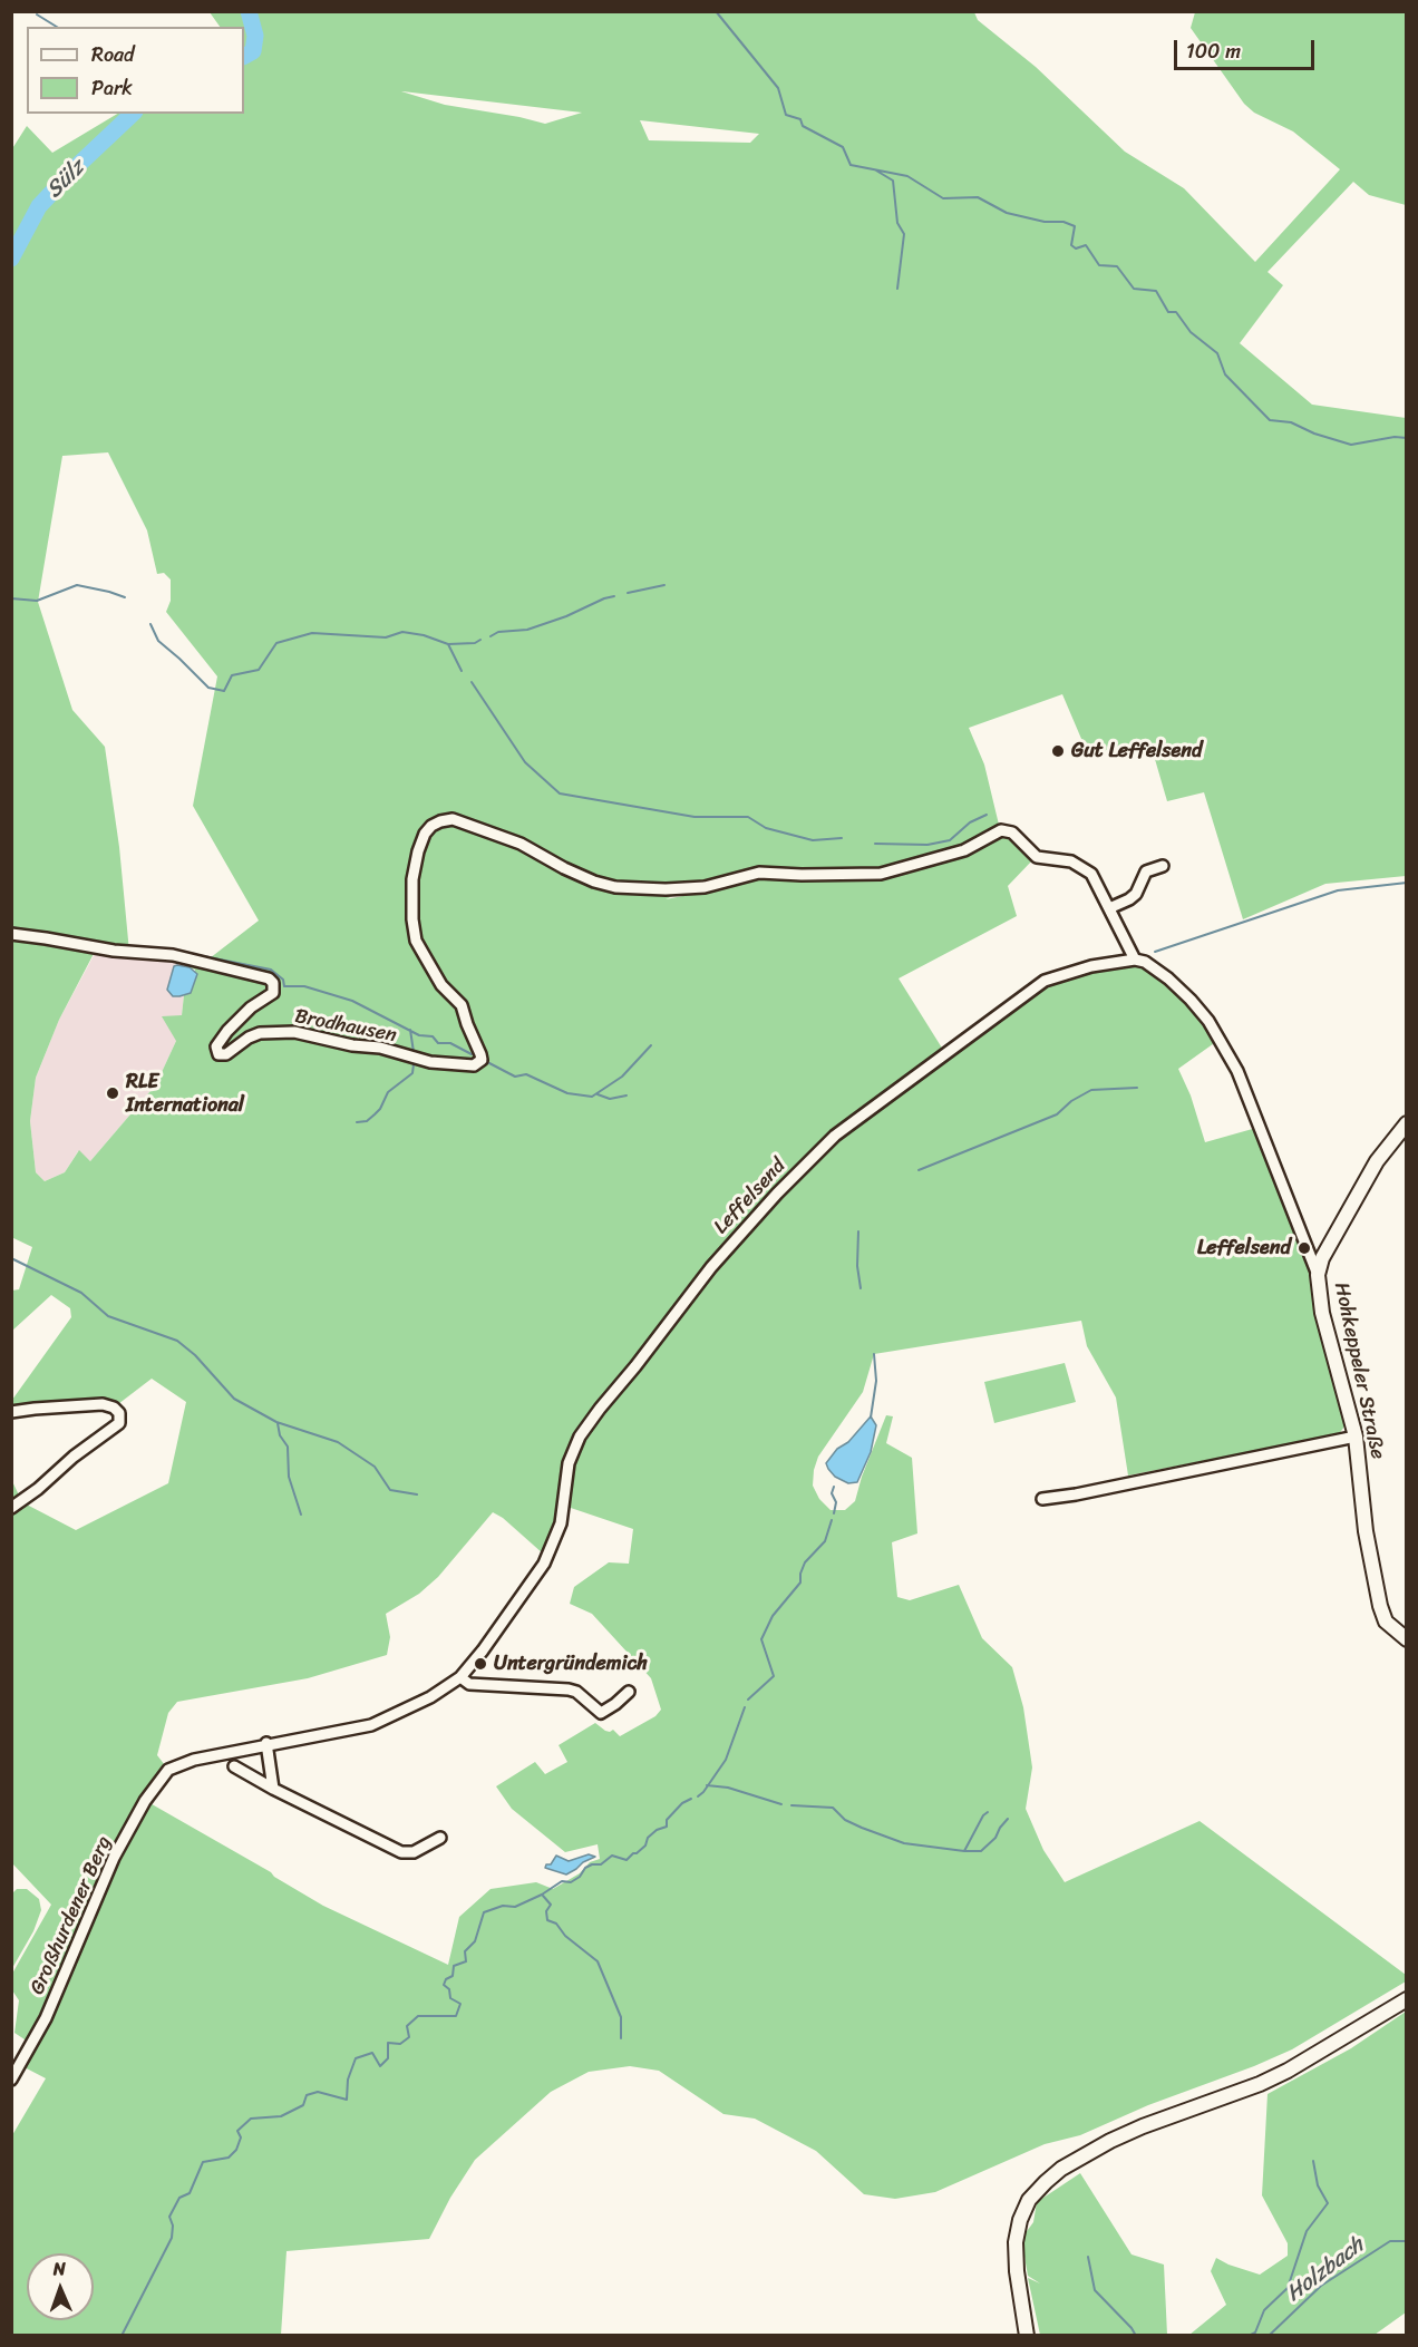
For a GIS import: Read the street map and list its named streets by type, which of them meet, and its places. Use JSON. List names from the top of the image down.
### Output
{
  "streets": {
    "street": [
      "Brodhausen",
      "Leffelsend",
      "Hohkeppeler Straße",
      "Großhurdener Berg"
    ]
  },
  "water": ["Sülz", "Holzbach"],
  "places": [
    "Gut Leffelsend",
    "RLE International",
    "Leffelsend",
    "Untergründemich"
  ],
  "legend": ["Road", "Park"],
  "scale_bar": "100 m",
  "north": "top"
}
